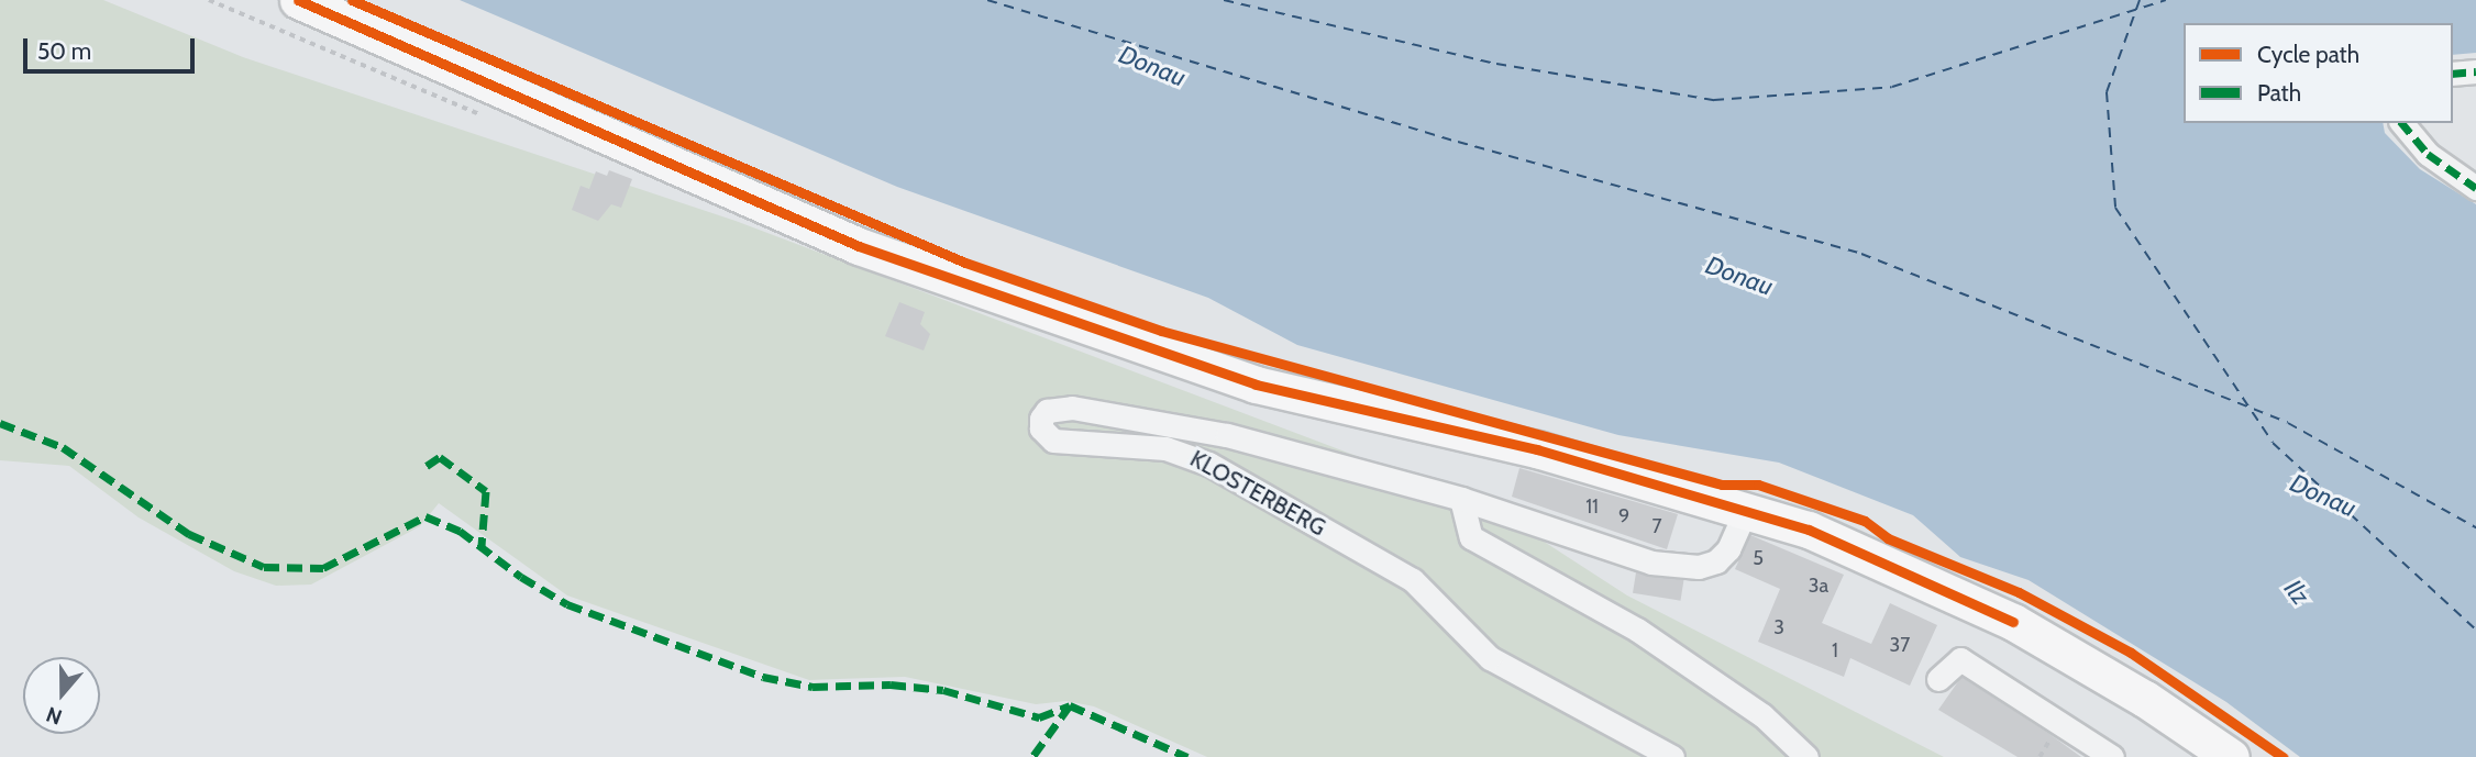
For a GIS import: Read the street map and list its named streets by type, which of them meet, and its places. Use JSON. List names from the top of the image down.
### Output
{
  "streets": {
    "street": ["KLOSTERBERG"]
  },
  "water": ["Donau", "Ilz"],
  "house_numbers": [
    "11",
    "9",
    "7",
    "5",
    "3a",
    "3",
    "37",
    "1"
  ],
  "legend": ["Cycle path", "Path"],
  "scale_bar": "50 m",
  "north": "bottom"
}
